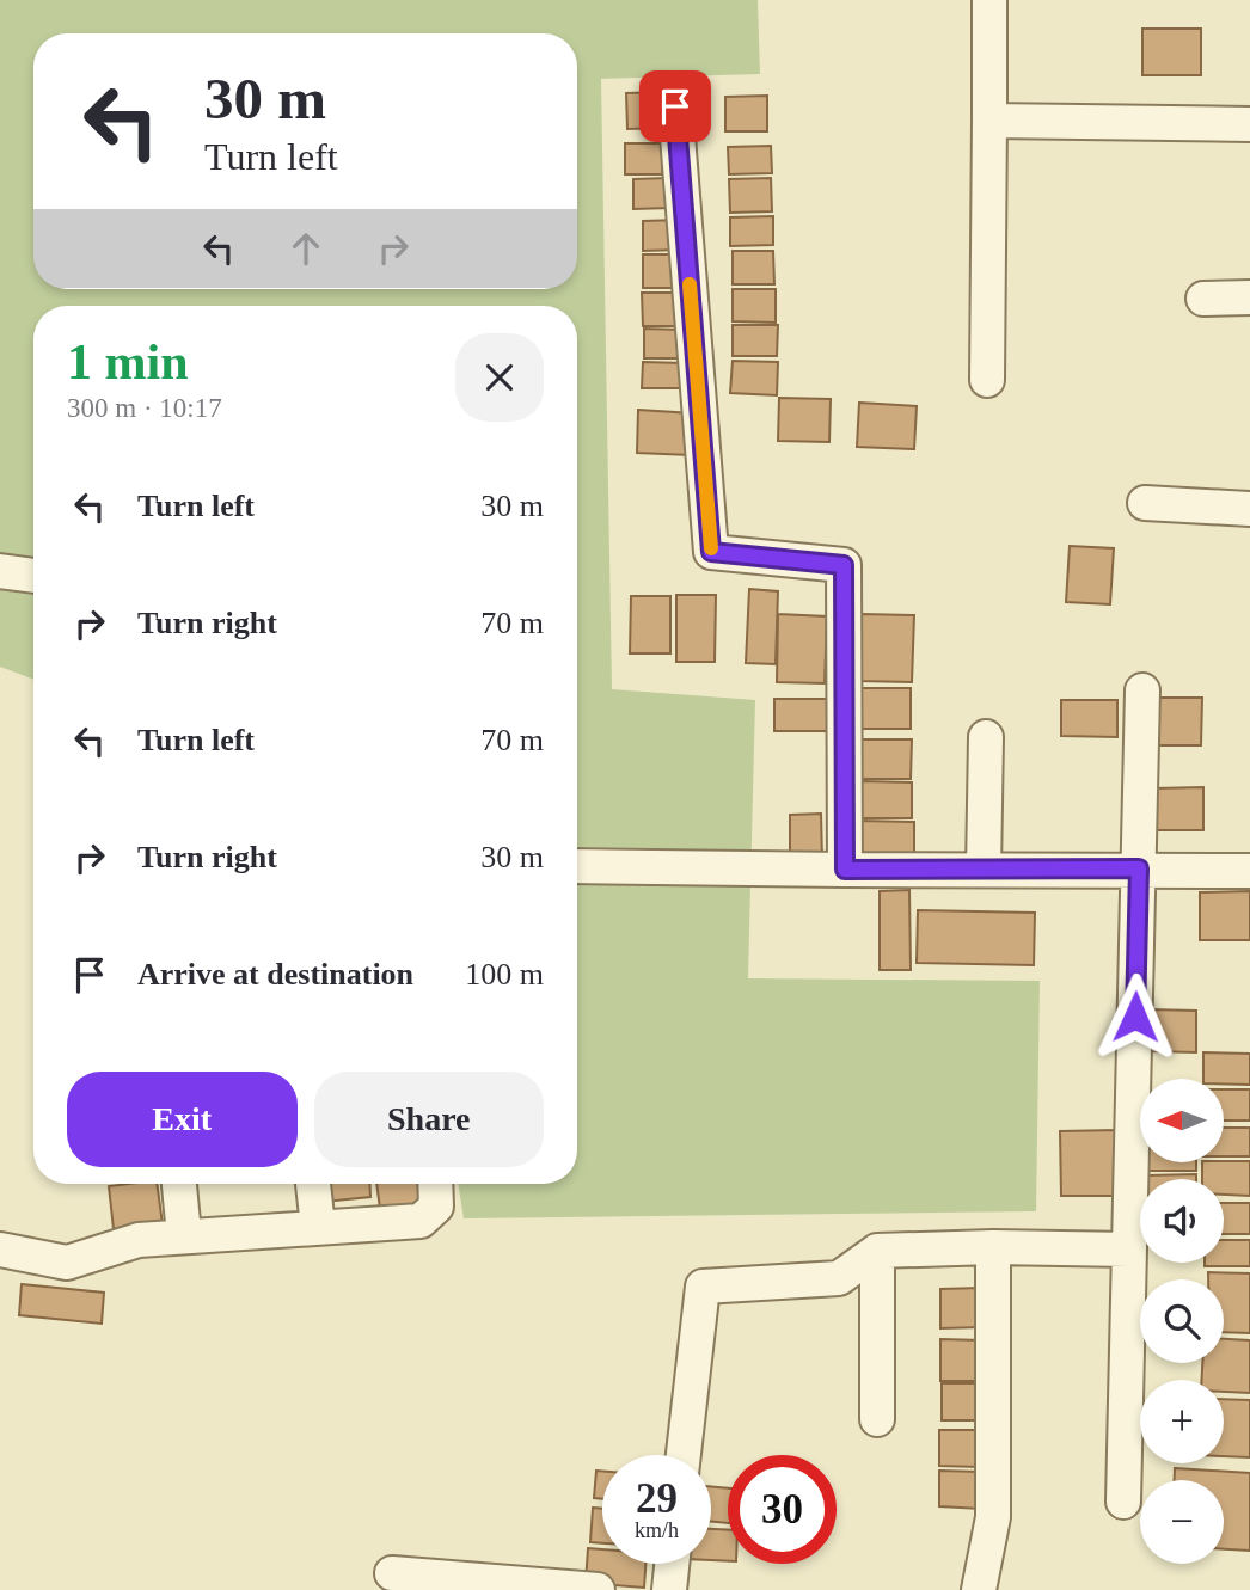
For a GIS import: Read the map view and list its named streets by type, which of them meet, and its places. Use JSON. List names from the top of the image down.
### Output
{
  "north": "left",
  "page": {
    "turn": ["30 m", "Turn left"],
    "heading": ["1 min", "300 m · 10:17"],
    "list": [
      {
        "name": "Turn left",
        "value": "30 m"
      },
      {
        "name": "Turn right",
        "value": "70 m"
      },
      {
        "name": "Turn left",
        "value": "70 m"
      },
      {
        "name": "Turn right",
        "value": "30 m"
      },
      {
        "name": "Arrive at destination",
        "value": "100 m"
      }
    ],
    "buttons": ["Exit", "Share"],
    "map_buttons": ["+", "−"],
    "speed": "29 km/h",
    "limit": "30"
  }
}
